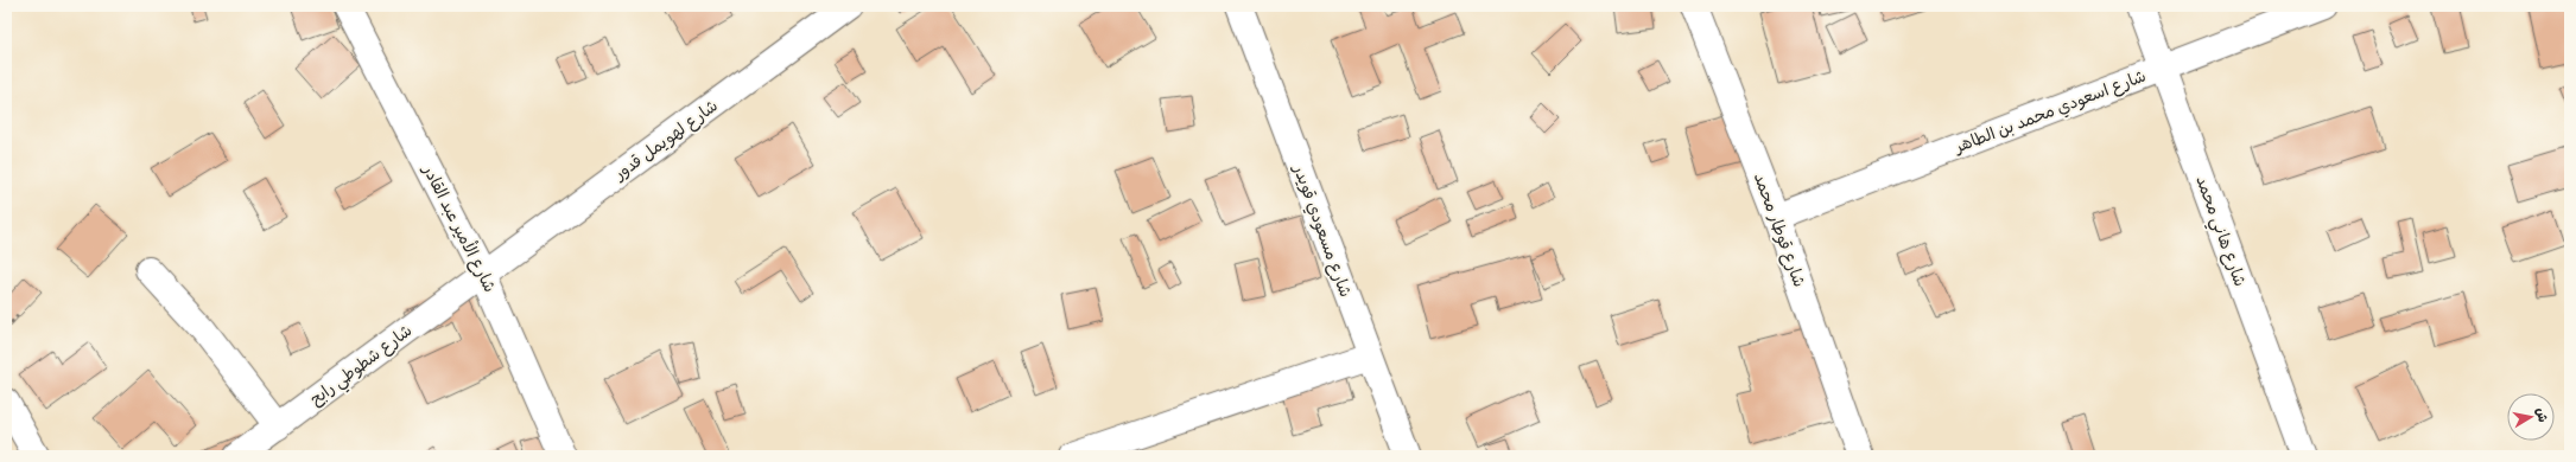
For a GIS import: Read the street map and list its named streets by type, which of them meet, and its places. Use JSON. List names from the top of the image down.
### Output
{
  "streets": {
    "street": [
      "شارع اسعودي محمد بن الطاهر",
      "شارع لهويمل قدور",
      "شارع الأمير عبد القادر",
      "شارع قوطار محمد",
      "شارع مسعودي قويدر",
      "شارع هاني محمد",
      "شارع شطوطي رابح"
    ]
  },
  "crossings": [
    ["شارع اسعودي محمد بن الطاهر", "شارع قوطار محمد"],
    ["شارع اسعودي محمد بن الطاهر", "شارع هاني محمد"],
    ["شارع لهويمل قدور", "شارع الأمير عبد القادر"],
    ["شارع لهويمل قدور", "شارع شطوطي رابح"],
    ["شارع الأمير عبد القادر", "شارع شطوطي رابح"]
  ],
  "north": "right"
}
